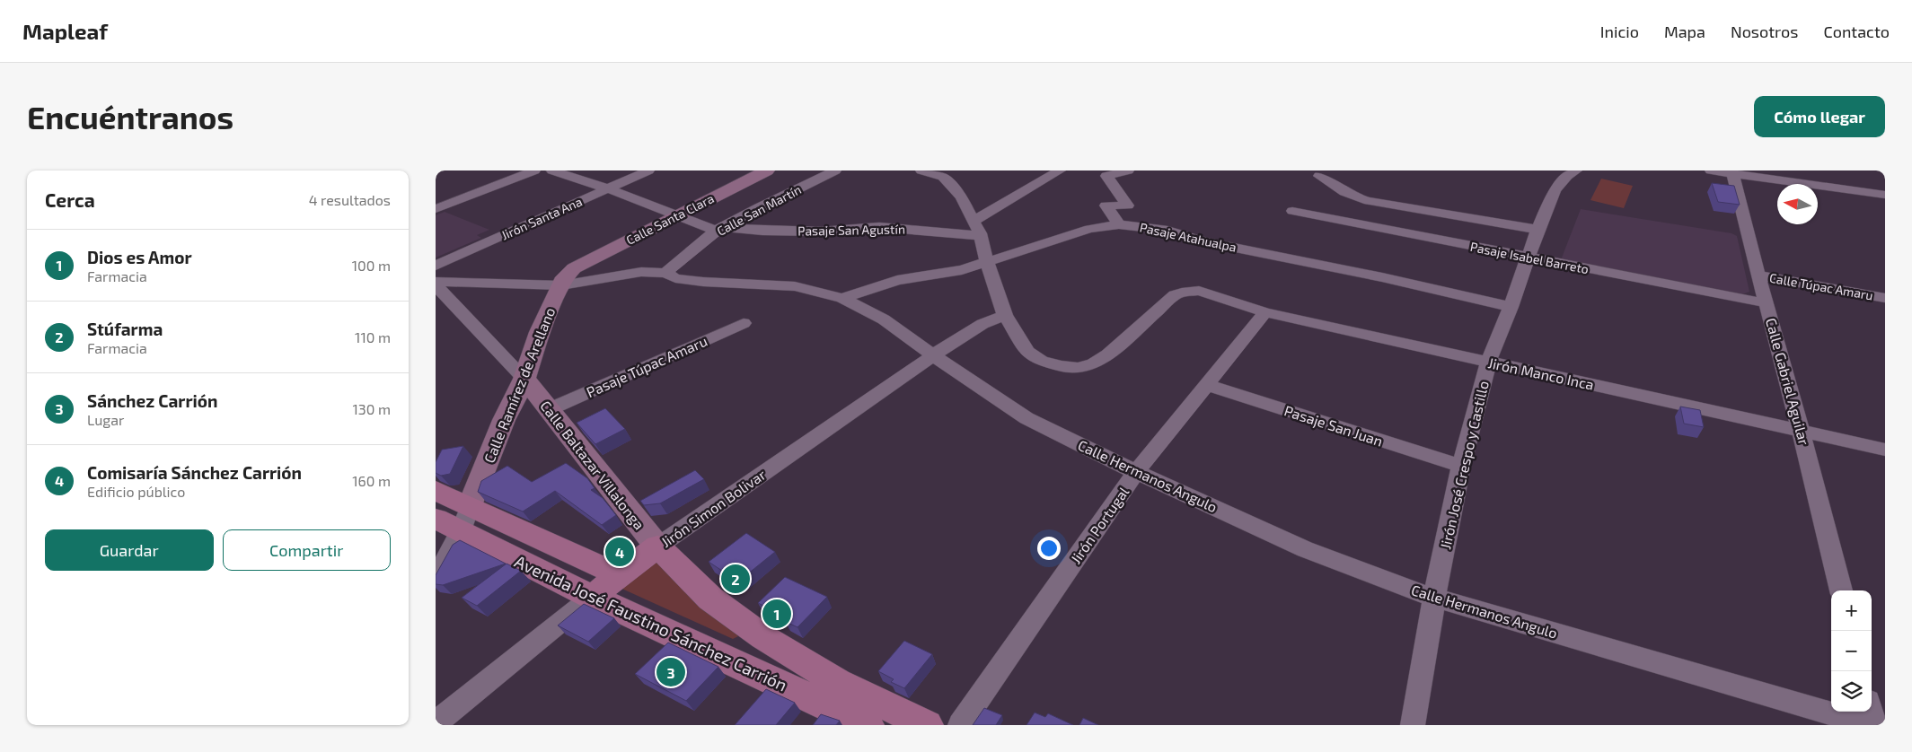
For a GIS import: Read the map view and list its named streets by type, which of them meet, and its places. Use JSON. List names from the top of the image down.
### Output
{
  "streets": {
    "main road": [
      "Calle Santa Clara",
      "Calle Ramírez de Arellano",
      "Calle Baltazar Villalonga",
      "Jirón Simon Bolivar",
      "Avenida José Faustino Sánchez Carrión"
    ],
    "street": [
      "Calle San Martín",
      "Jirón Santa Ana",
      "Pasaje San Agustín",
      "Pasaje Atahualpa",
      "Pasaje Isabel Barreto",
      "Calle Túpac Amaru",
      "Pasaje Túpac Amaru",
      "Jirón Manco Inca",
      "Calle Gabriel Aguilar",
      "Pasaje San Juan",
      "Jirón José Crespo y Castillo",
      "Calle Hermanos Angulo",
      "Jirón Portugal"
    ]
  },
  "crossings": [
    ["Calle San Martín", "Pasaje San Agustín"],
    ["Calle San Martín", "Calle Hermanos Angulo"],
    ["Calle Santa Clara", "Pasaje San Agustín"],
    ["Calle Santa Clara", "Calle Ramírez de Arellano"],
    ["Pasaje Atahualpa", "Jirón José Crespo y Castillo"],
    ["Pasaje Atahualpa", "Calle Hermanos Angulo"],
    ["Pasaje Isabel Barreto", "Calle Gabriel Aguilar"],
    ["Pasaje Isabel Barreto", "Jirón José Crespo y Castillo"],
    ["Calle Túpac Amaru", "Calle Gabriel Aguilar"],
    ["Pasaje Túpac Amaru", "Calle Baltazar Villalonga"],
    ["Jirón Manco Inca", "Calle Gabriel Aguilar"],
    ["Jirón Manco Inca", "Jirón José Crespo y Castillo"],
    ["Jirón Manco Inca", "Jirón Simon Bolivar"],
    ["Jirón Manco Inca", "Jirón Portugal"],
    ["Calle Ramírez de Arellano", "Calle Baltazar Villalonga"],
    ["Calle Ramírez de Arellano", "Calle Hermanos Angulo"],
    ["Calle Ramírez de Arellano", "Avenida José Faustino Sánchez Carrión"],
    ["Pasaje San Juan", "Jirón José Crespo y Castillo"],
    ["Pasaje San Juan", "Jirón Portugal"],
    ["Calle Baltazar Villalonga", "Jirón Simon Bolivar"],
    ["Calle Baltazar Villalonga", "Avenida José Faustino Sánchez Carrión"],
    ["Jirón José Crespo y Castillo", "Calle Hermanos Angulo"],
    ["Calle Hermanos Angulo", "Jirón Simon Bolivar"],
    ["Calle Hermanos Angulo", "Jirón Portugal"],
    ["Jirón Simon Bolivar", "Avenida José Faustino Sánchez Carrión"]
  ],
  "north": "left",
  "page": {
    "header": "Mapleaf",
    "nav": [
      "Inicio",
      "Mapa",
      "Nosotros",
      "Contacto"
    ],
    "buttons": [
      "Cómo llegar",
      ["Guardar", "Compartir"]
    ],
    "title": "Encuéntranos",
    "heading": ["Cerca", "4 resultados"],
    "list": [
      {
        "mark": "1",
        "name": "Dios es Amor",
        "note": "Farmacia",
        "value": "100 m"
      },
      {
        "mark": "2",
        "name": "Stúfarma",
        "note": "Farmacia",
        "value": "110 m"
      },
      {
        "mark": "3",
        "name": "Sánchez Carrión",
        "note": "Lugar",
        "value": "130 m"
      },
      {
        "mark": "4",
        "name": "Comisaría Sánchez Carrión",
        "note": "Edificio público",
        "value": "160 m"
      }
    ],
    "pins": [
      "4",
      "2",
      "1",
      "3"
    ],
    "map_buttons": ["+", "−"]
  }
}
